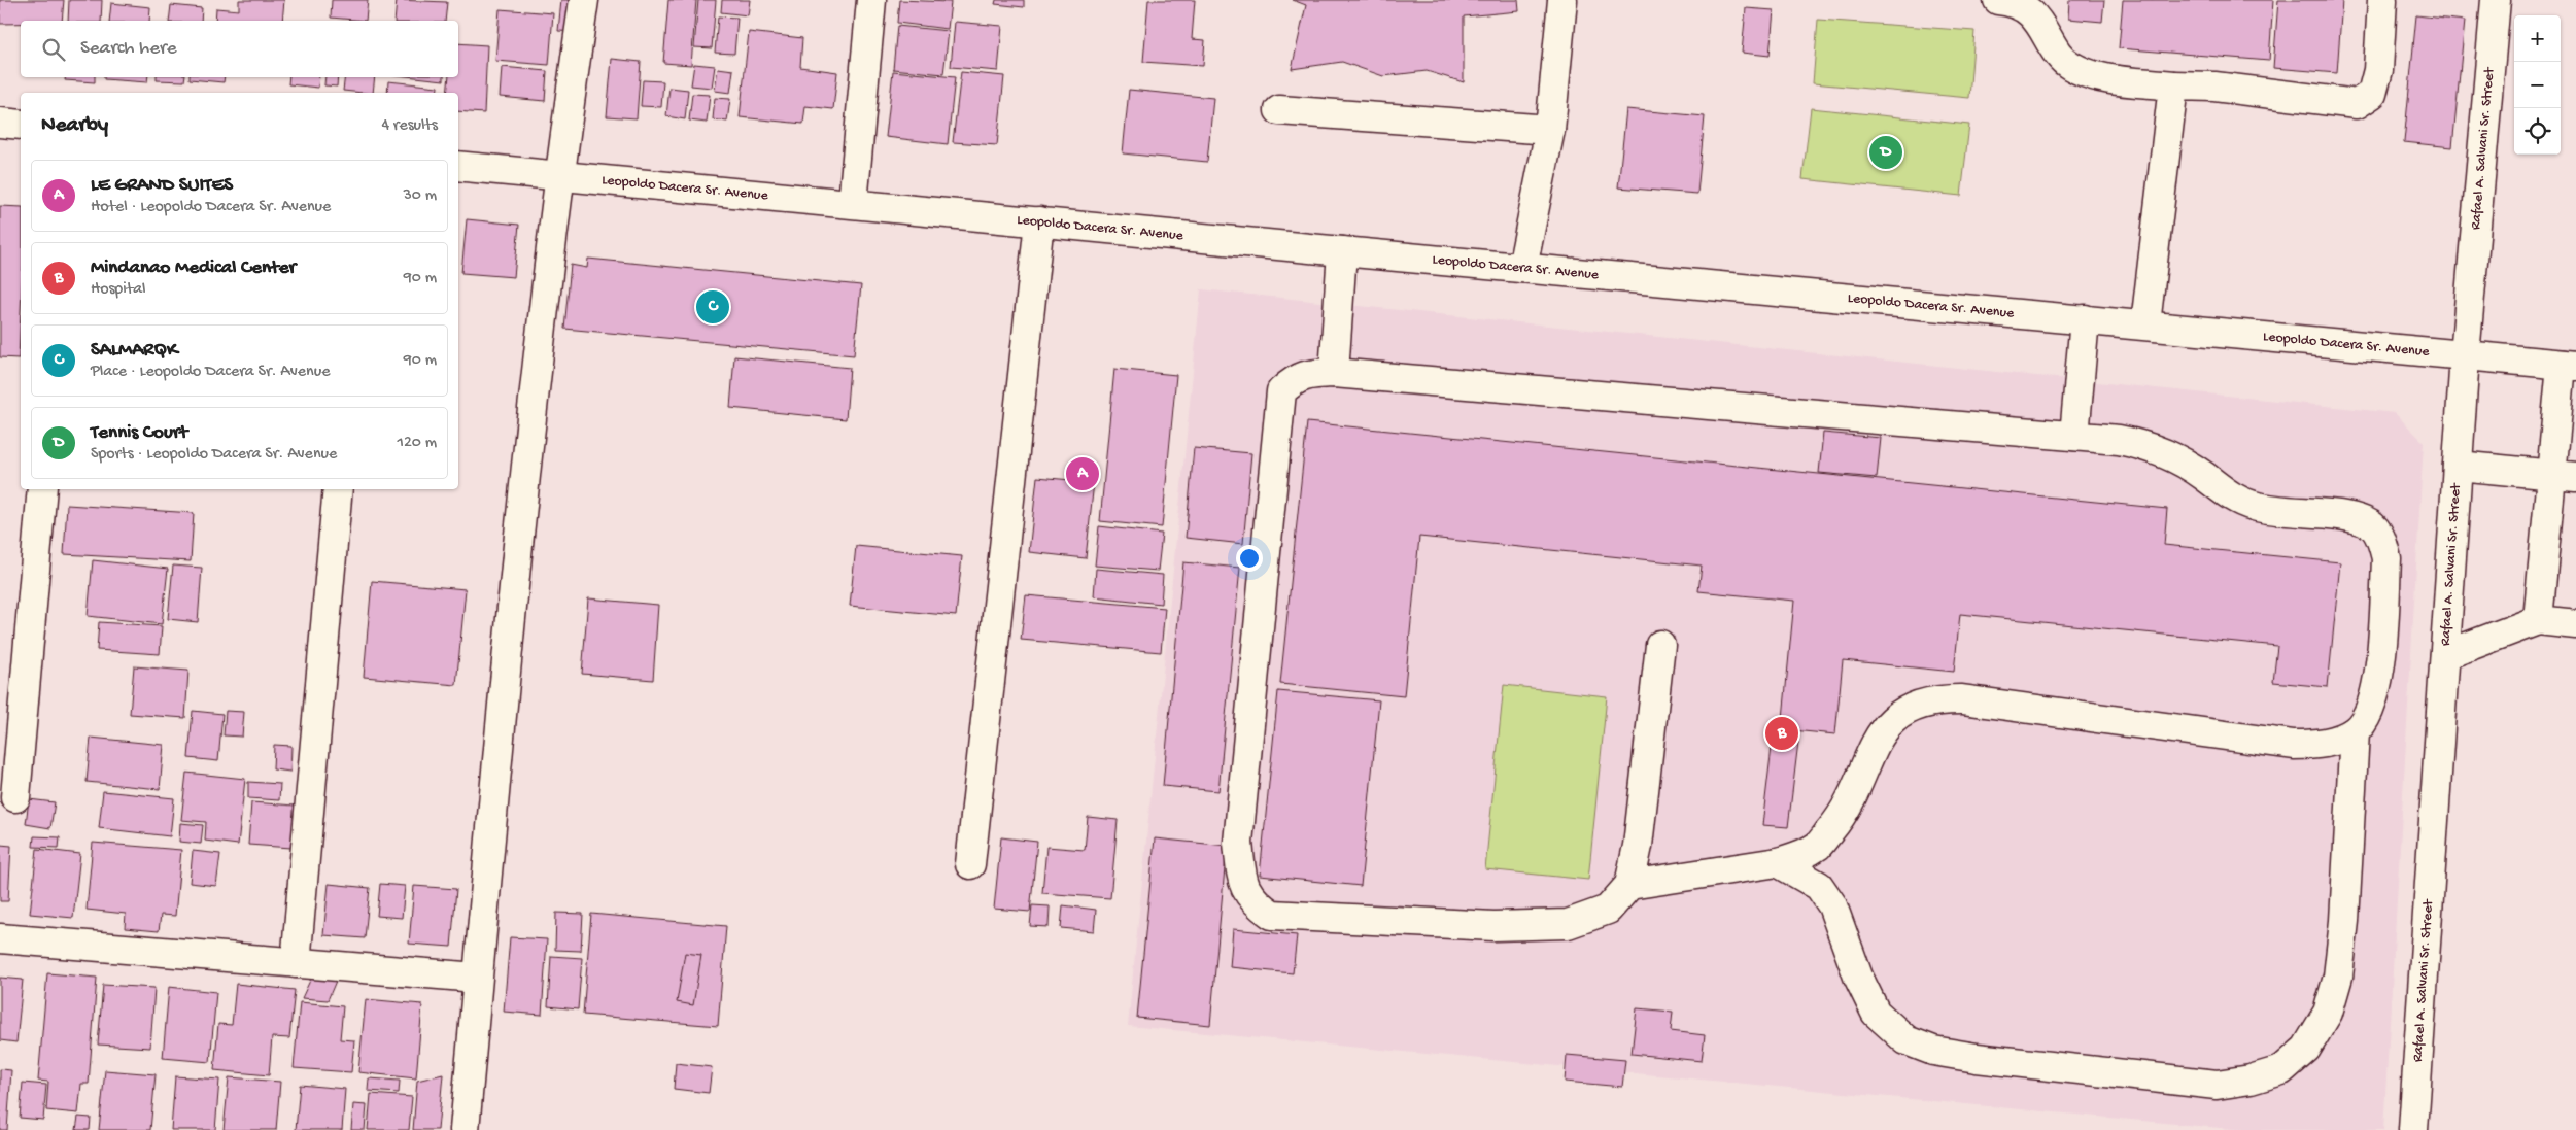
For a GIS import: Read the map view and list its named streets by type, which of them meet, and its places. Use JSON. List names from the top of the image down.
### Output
{
  "streets": {
    "street": ["Rafael A. Salvani Sr. Street", "Leopoldo Dacera Sr. Avenue"]
  },
  "crossings": [
    ["Rafael A. Salvani Sr. Street", "Leopoldo Dacera Sr. Avenue"]
  ],
  "page": {
    "map_buttons": ["+", "−"],
    "search": "Search here",
    "heading": ["Nearby", "4 results"],
    "pins": [
      "D",
      "C",
      "A",
      "B"
    ],
    "list": [
      {
        "mark": "A",
        "name": "LE GRAND SUITES",
        "note": "Hotel · Leopoldo Dacera Sr. Avenue",
        "value": "30 m"
      },
      {
        "mark": "B",
        "name": "Mindanao Medical Center",
        "note": "Hospital",
        "value": "90 m"
      },
      {
        "mark": "C",
        "name": "SALMARQK",
        "note": "Place · Leopoldo Dacera Sr. Avenue",
        "value": "90 m"
      },
      {
        "mark": "D",
        "name": "Tennis Court",
        "note": "Sports · Leopoldo Dacera Sr. Avenue",
        "value": "120 m"
      }
    ]
  }
}
